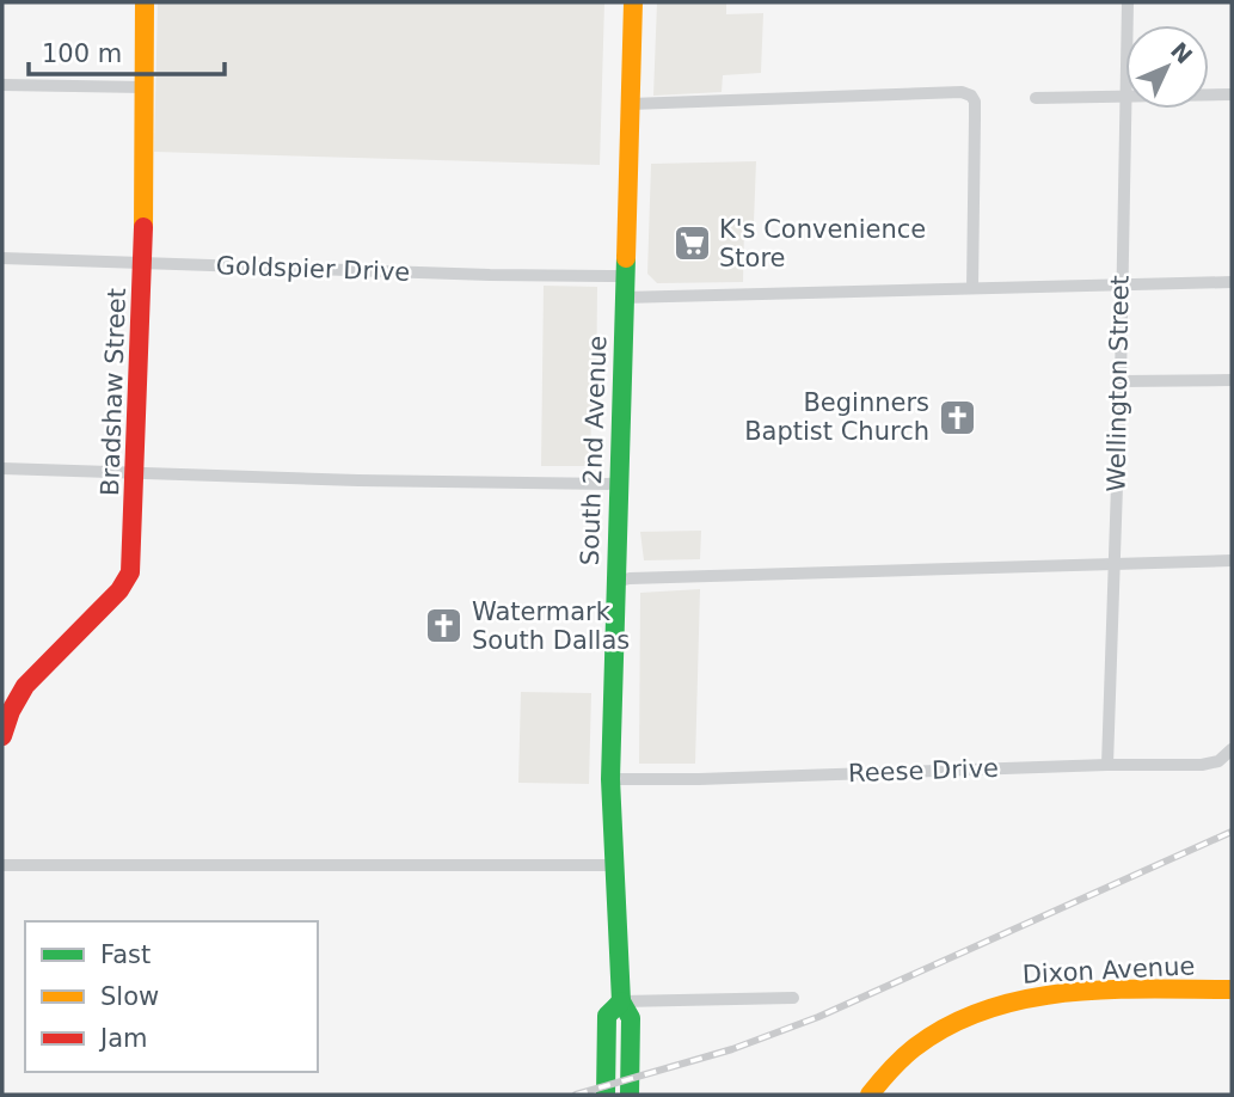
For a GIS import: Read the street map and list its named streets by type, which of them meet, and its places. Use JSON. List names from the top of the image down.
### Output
{
  "streets": {
    "main road": ["Bradshaw Street", "South 2nd Avenue", "Dixon Avenue"],
    "street": ["Goldspier Drive", "Wellington Street", "Reese Drive"]
  },
  "crossings": [
    ["Goldspier Drive", "Bradshaw Street"],
    ["Goldspier Drive", "South 2nd Avenue"],
    ["Wellington Street", "Reese Drive"],
    ["South 2nd Avenue", "Reese Drive"]
  ],
  "places": {
    "supermarket": ["K's Convenience Store"],
    "church": ["Beginners Baptist Church", "Watermark South Dallas"]
  },
  "legend": ["Fast", "Slow", "Jam"],
  "scale_bar": "100 m",
  "north": "top right"
}
